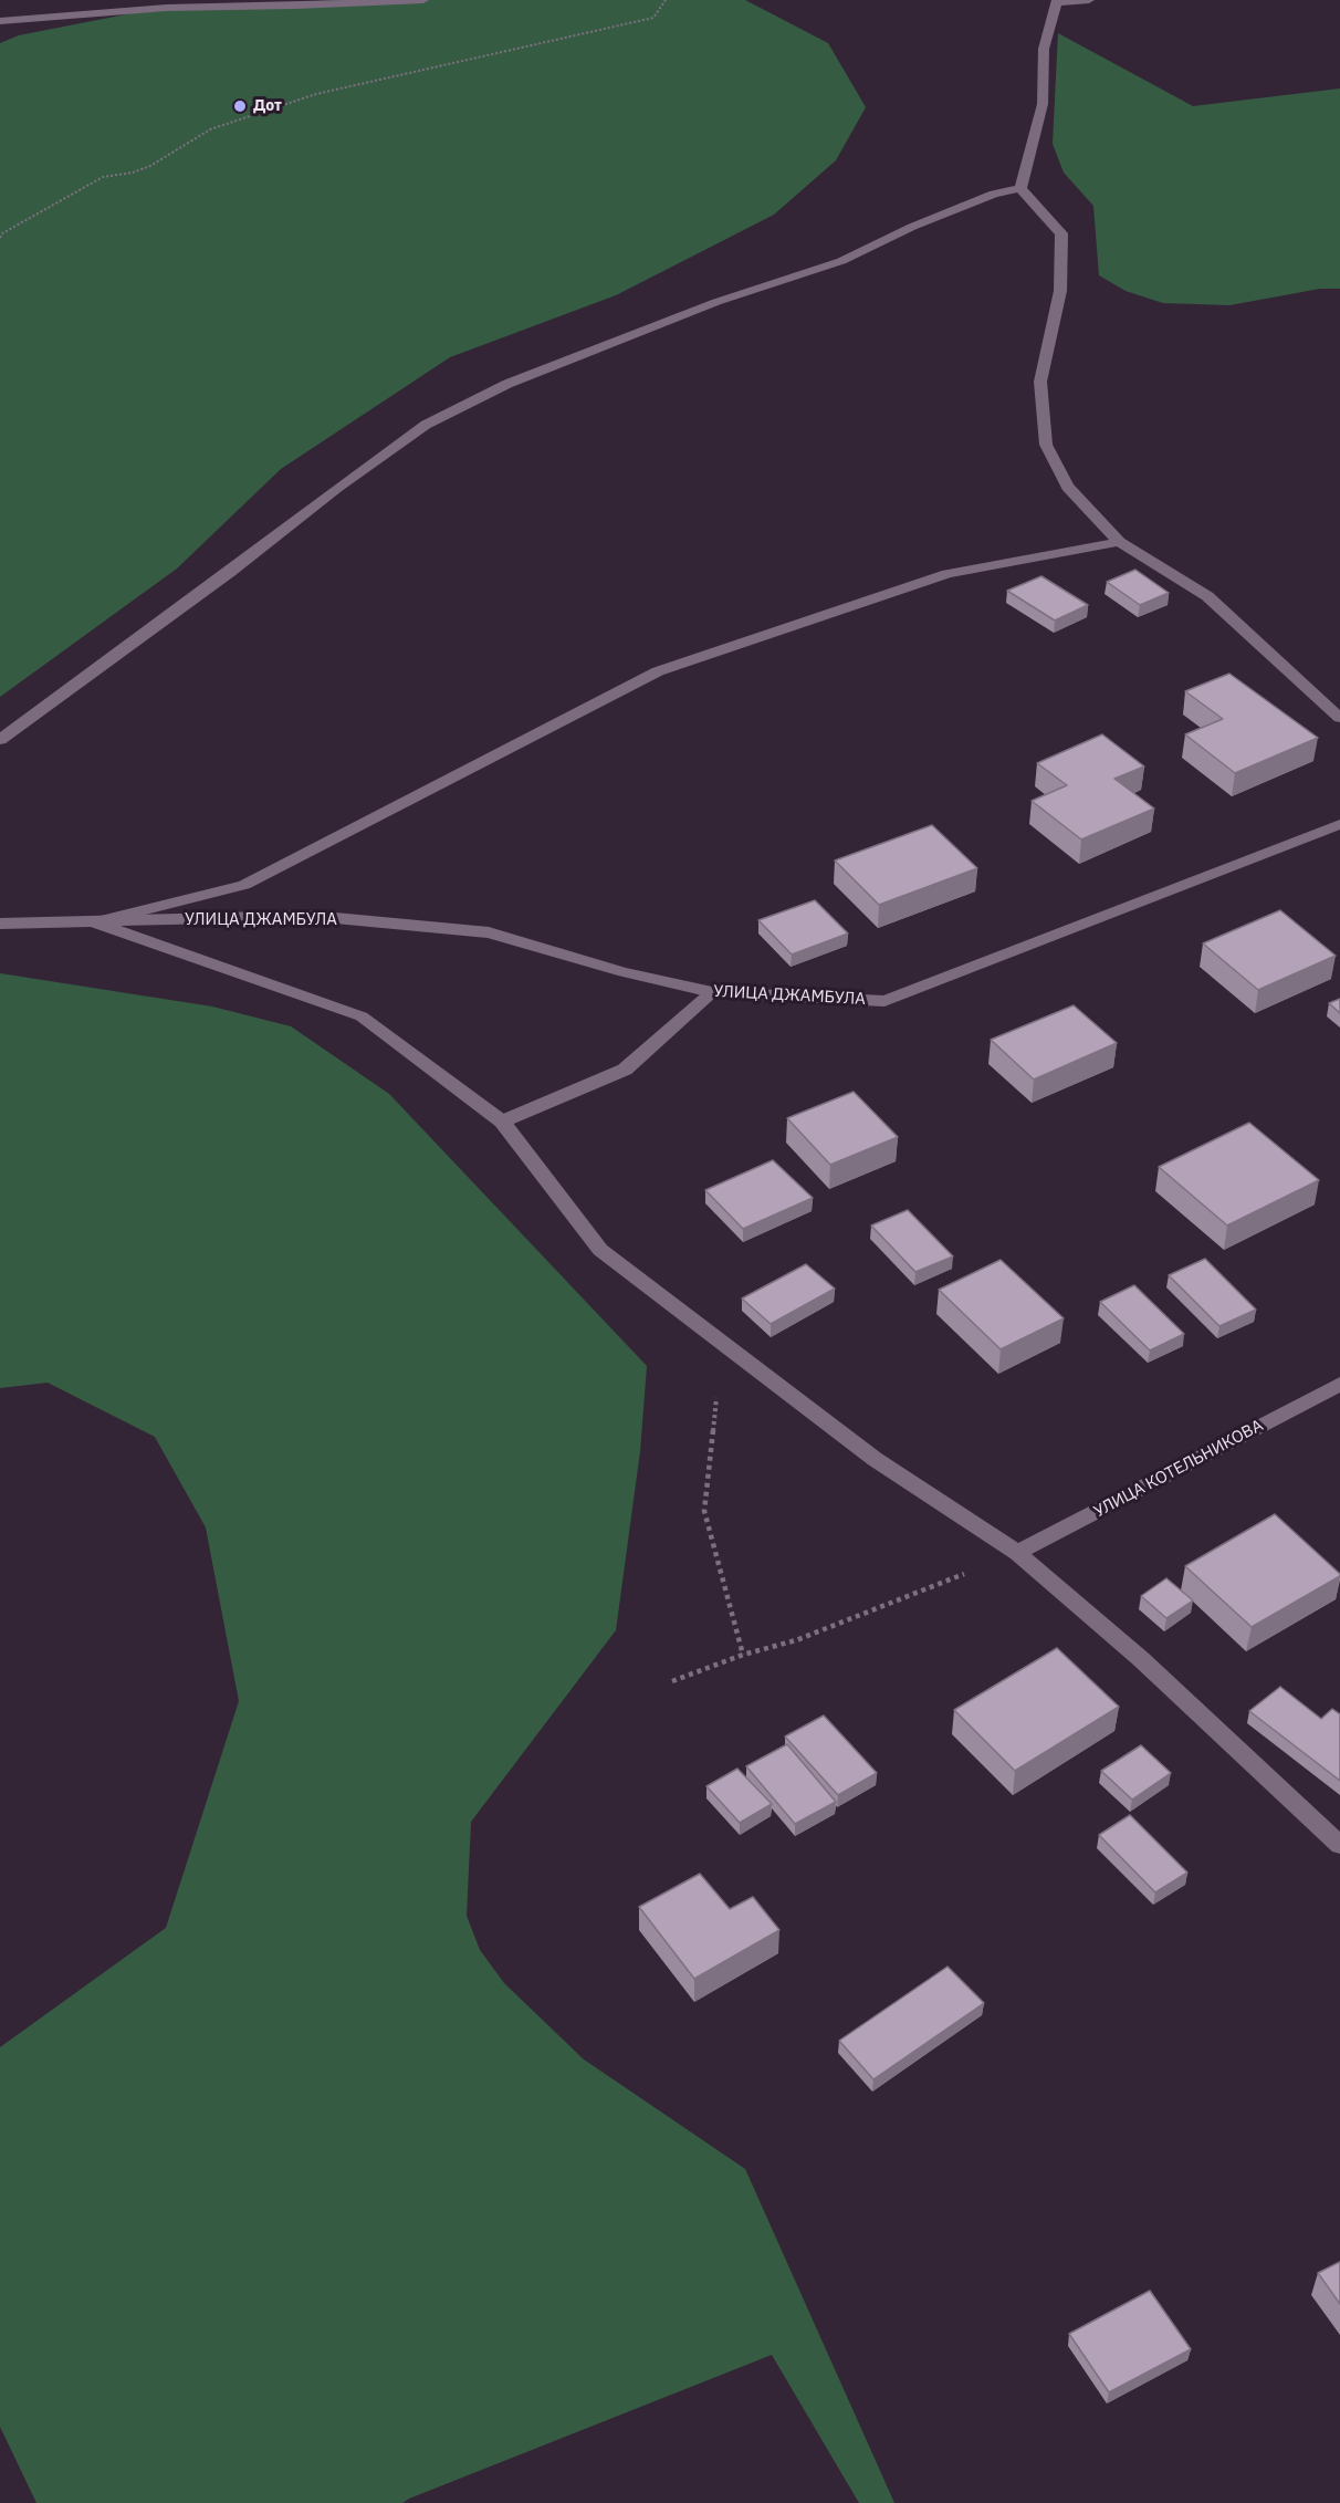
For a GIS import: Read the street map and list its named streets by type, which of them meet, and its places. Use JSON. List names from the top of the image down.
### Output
{
  "streets": {
    "street": ["УЛИЦА ДЖАМБУЛА", "УЛИЦА КОТЕЛЬНИКОВА"]
  },
  "places": ["Дот"]
}
